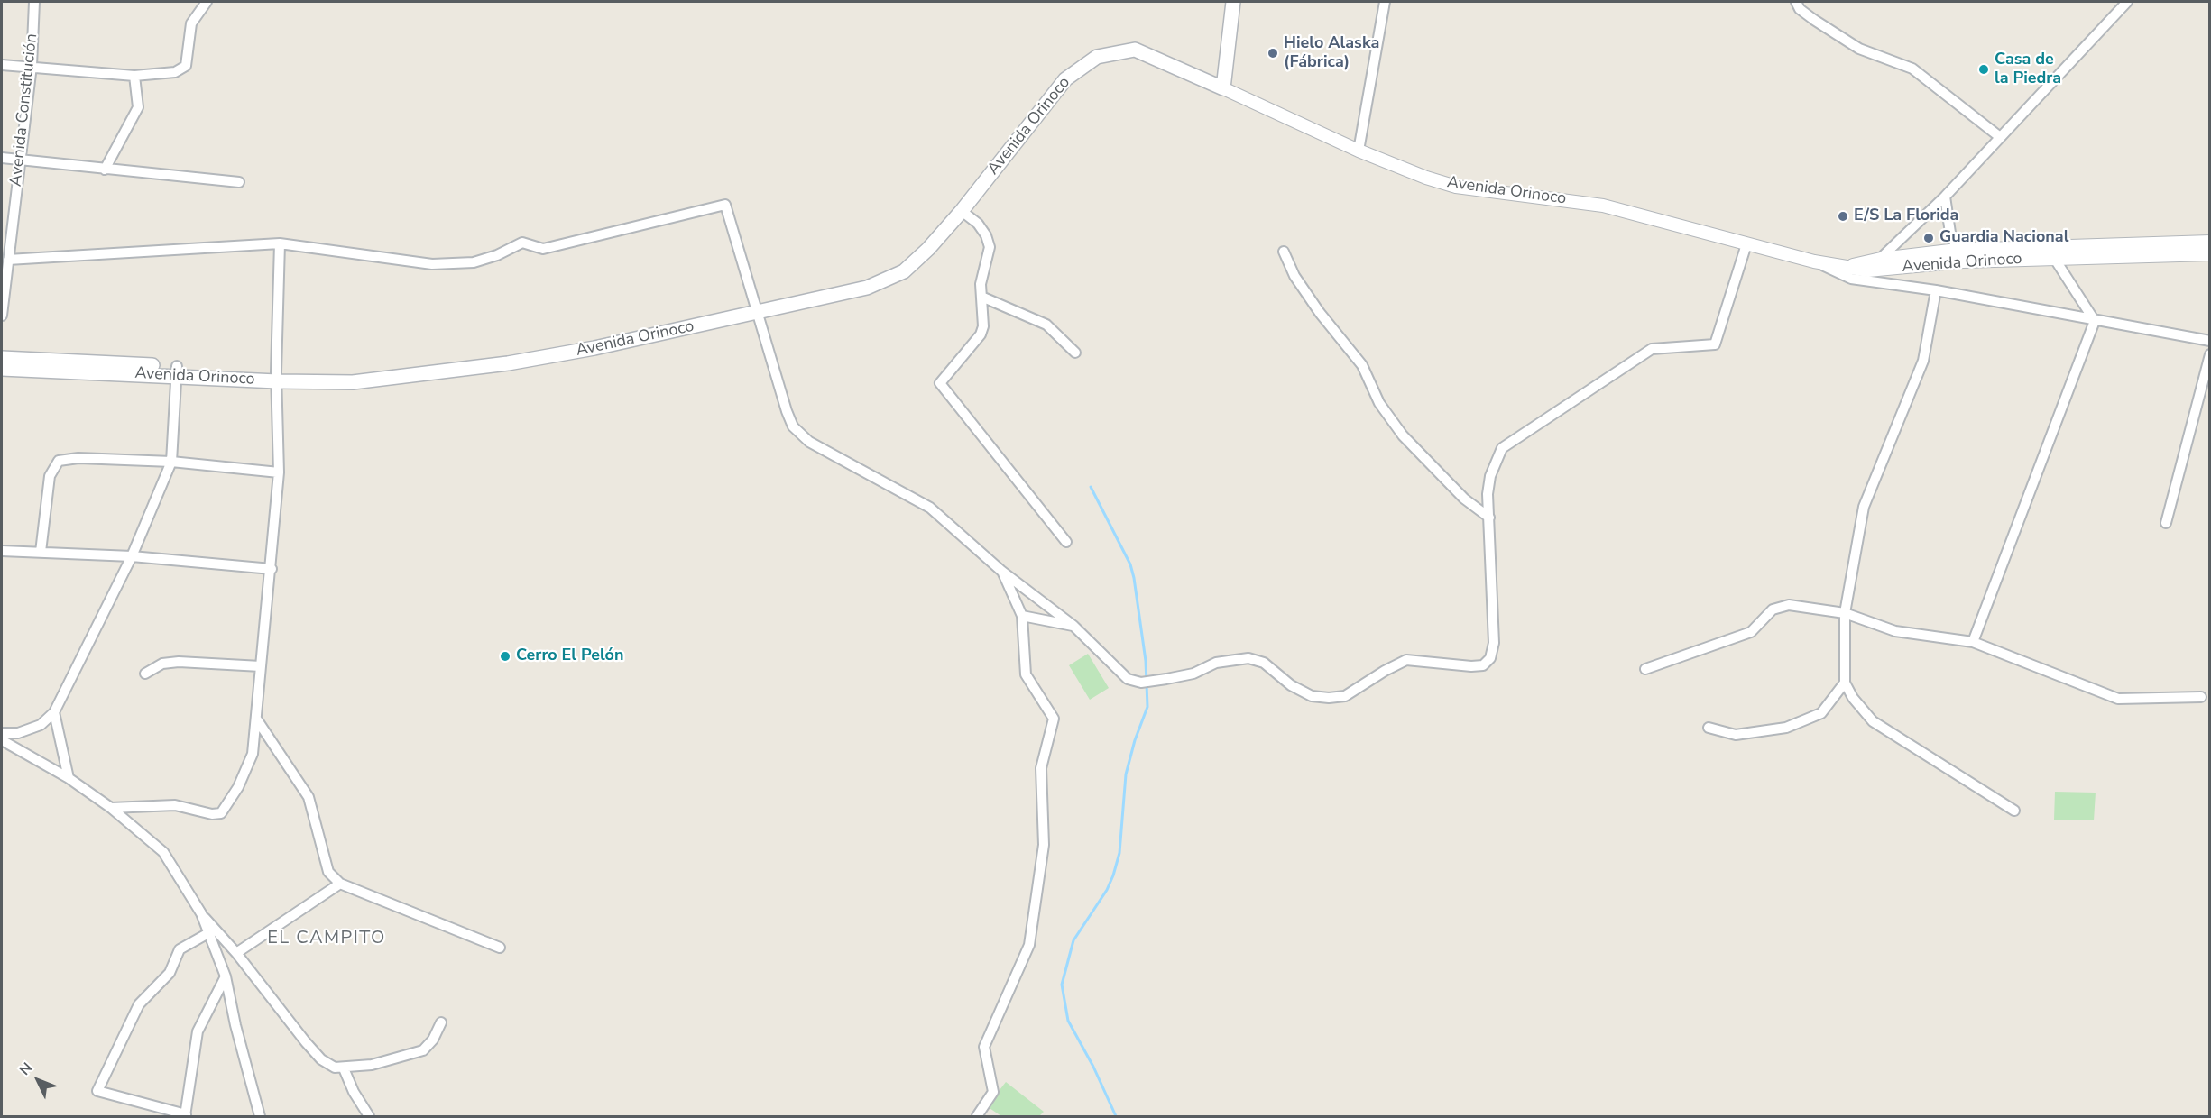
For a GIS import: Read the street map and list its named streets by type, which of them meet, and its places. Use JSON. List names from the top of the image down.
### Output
{
  "streets": {
    "main road": ["Avenida Orinoco"],
    "street": ["Avenida Constitución"]
  },
  "districts": ["EL CAMPITO"],
  "places": [
    "Hielo Alaska (Fábrica)",
    "Casa de la Piedra",
    "E/S La Florida",
    "Guardia Nacional",
    "Cerro El Pelón"
  ],
  "north": "top left"
}
